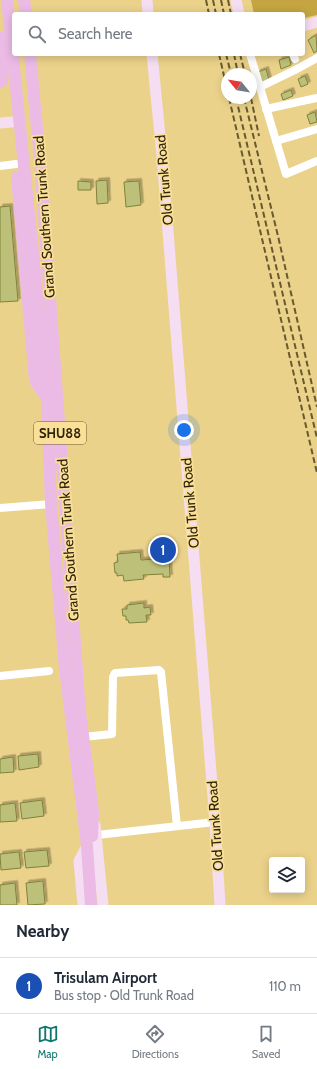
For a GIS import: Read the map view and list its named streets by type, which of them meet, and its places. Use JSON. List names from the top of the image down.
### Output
{
  "streets": {
    "main road": ["Grand Southern Trunk Road", "SHU88"],
    "street": ["Old Trunk Road"]
  },
  "crossings": [
    ["Grand Southern Trunk Road", "SHU88"]
  ],
  "north": "top left",
  "page": {
    "search": "Search here",
    "pins": "1",
    "heading": "Nearby",
    "list": [
      {
        "mark": "1",
        "name": "Trisulam Airport",
        "note": "Bus stop · Old Trunk Road",
        "value": "110 m"
      }
    ],
    "nav": ["Map", "Directions", "Saved"]
  }
}
